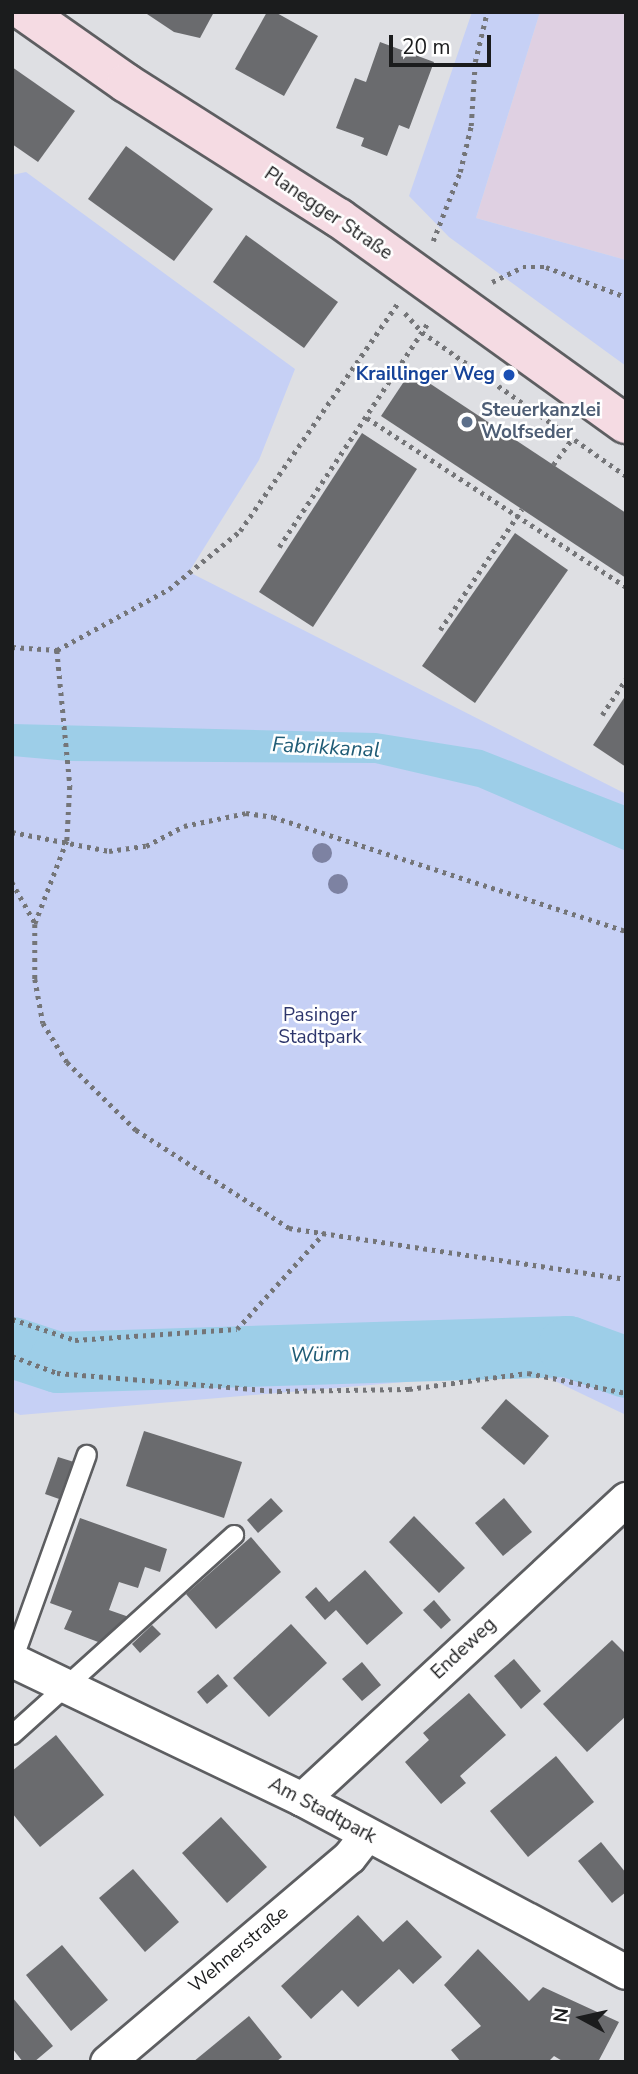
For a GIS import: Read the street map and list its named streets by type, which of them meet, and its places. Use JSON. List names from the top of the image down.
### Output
{
  "streets": {
    "main road": ["Planegger Straße"],
    "street": ["Endeweg", "Am Stadtpark", "Wehnerstraße"]
  },
  "crossings": [
    ["Endeweg", "Am Stadtpark"],
    ["Am Stadtpark", "Wehnerstraße"]
  ],
  "water": ["Fabrikkanal", "Würm"],
  "parks": ["Pasinger Stadtpark"],
  "places": ["Kraillinger Weg", "Steuerkanzlei Wolfseder"],
  "scale_bar": "20 m",
  "north": "left"
}
